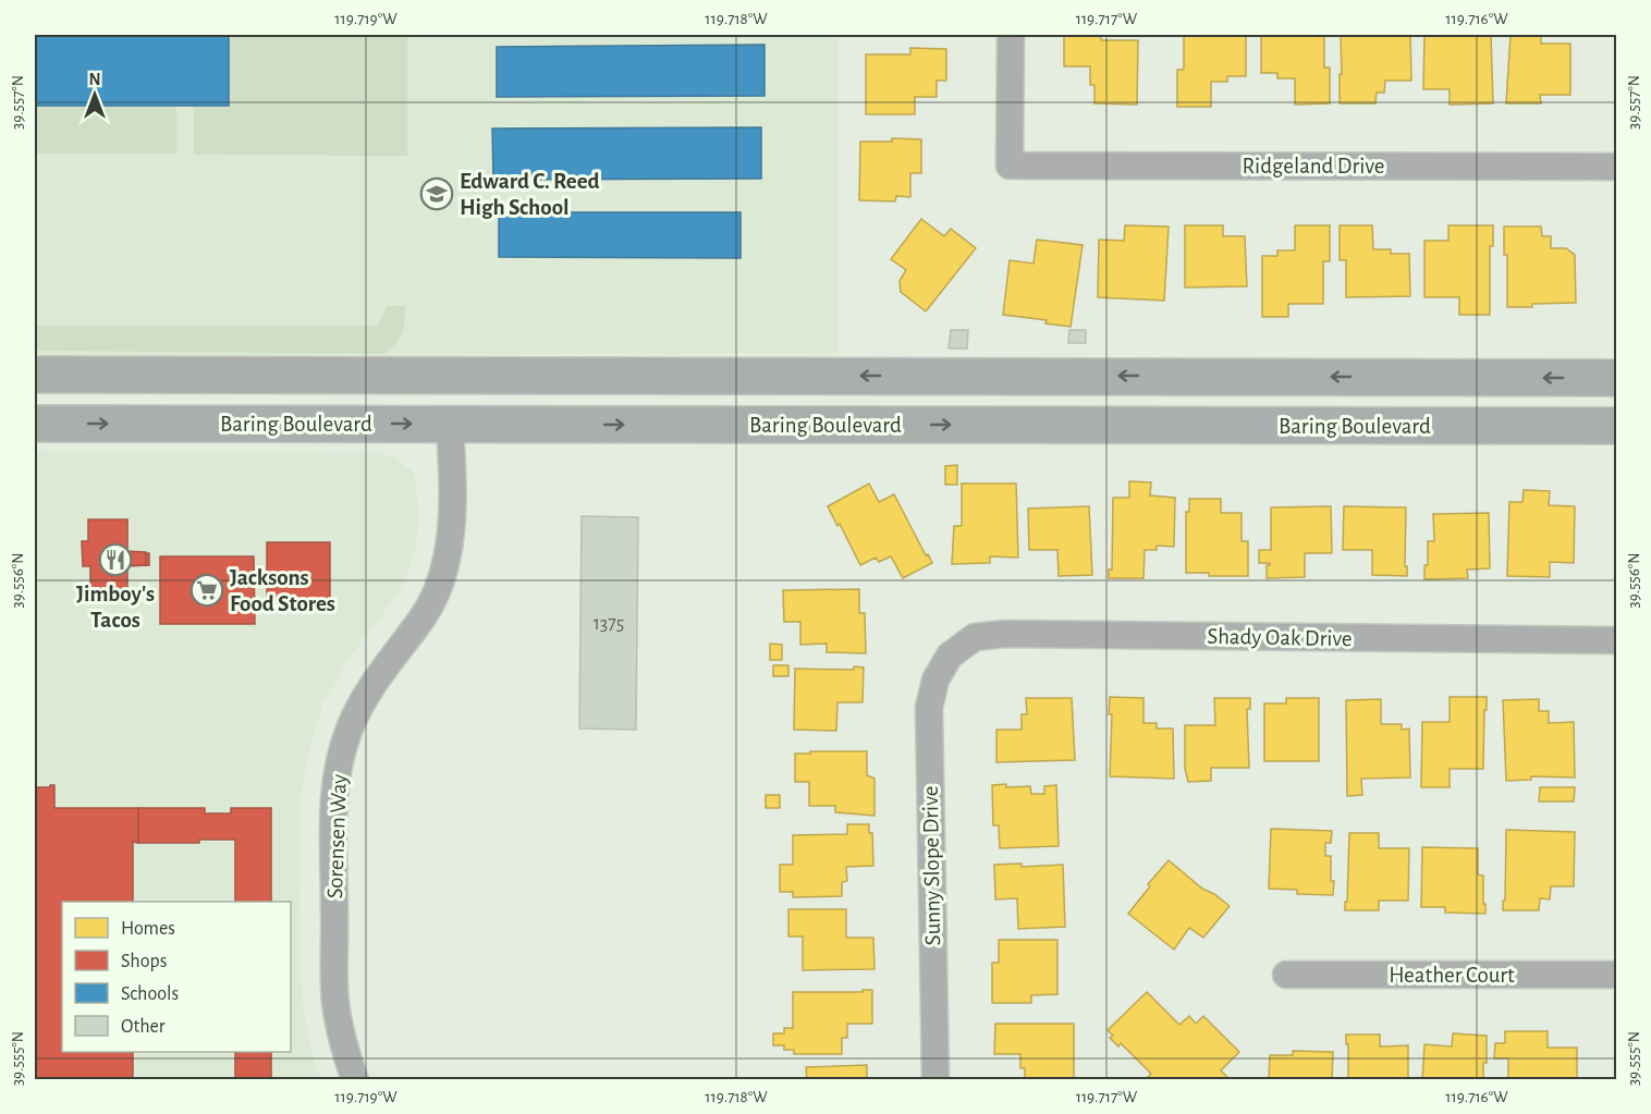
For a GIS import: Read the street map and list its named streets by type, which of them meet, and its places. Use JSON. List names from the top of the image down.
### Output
{
  "streets": {
    "main road": ["Baring Boulevard"],
    "street": [
      "Ridgeland Drive",
      "Shady Oak Drive",
      "Sorensen Way",
      "Sunny Slope Drive",
      "Heather Court"
    ]
  },
  "crossings": [
    ["Baring Boulevard", "Sorensen Way"],
    ["Shady Oak Drive", "Sunny Slope Drive"]
  ],
  "places": {
    "school or university": ["Edward C. Reed High School"],
    "restaurant": ["Jimboy's Tacos"],
    "supermarket": ["Jacksons Food Stores"]
  },
  "house_numbers": ["1375"],
  "legend": [
    "Homes",
    "Shops",
    "Schools",
    "Other"
  ],
  "north": "top",
  "coordinates": [
    "119.719°W",
    "119.718°W",
    "119.717°W",
    "119.716°W",
    "39.557°N",
    "39.556°N",
    "39.555°N"
  ]
}
